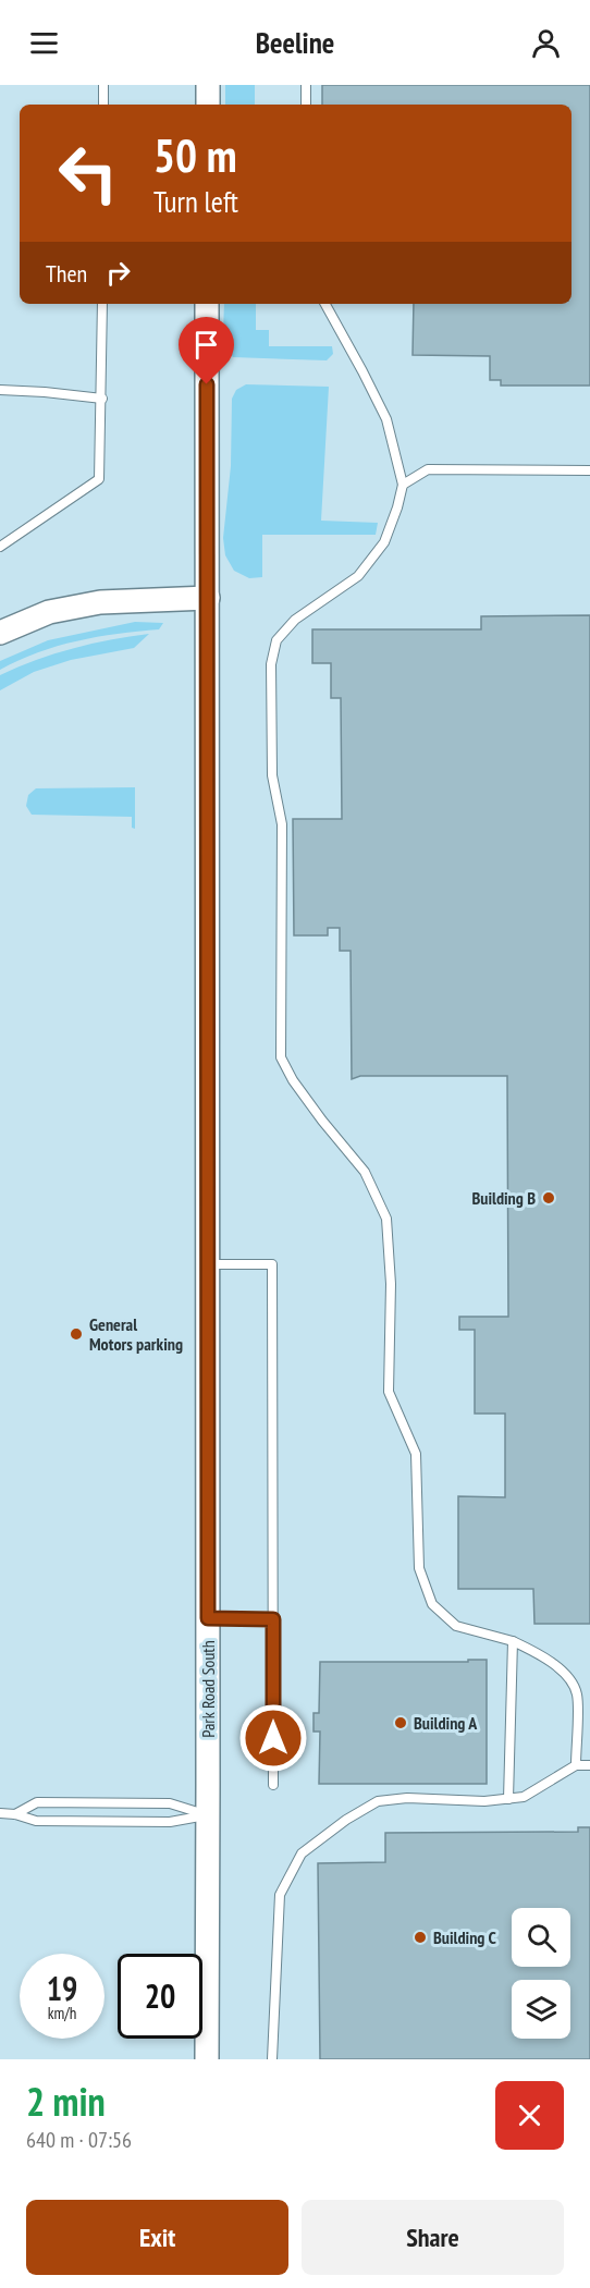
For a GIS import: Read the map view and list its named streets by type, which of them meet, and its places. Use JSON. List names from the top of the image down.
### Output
{
  "streets": {
    "main road": ["Park Road South"]
  },
  "places": [
    "Building B",
    "General Motors parking",
    "Building A",
    "Building C"
  ],
  "page": {
    "header": "Beeline",
    "turn": ["50 m", "Turn left"],
    "then": "Then",
    "speed": "19 km/h",
    "limit": "20",
    "heading": ["2 min", "640 m · 07:56"],
    "buttons": ["Exit", "Share"]
  }
}
